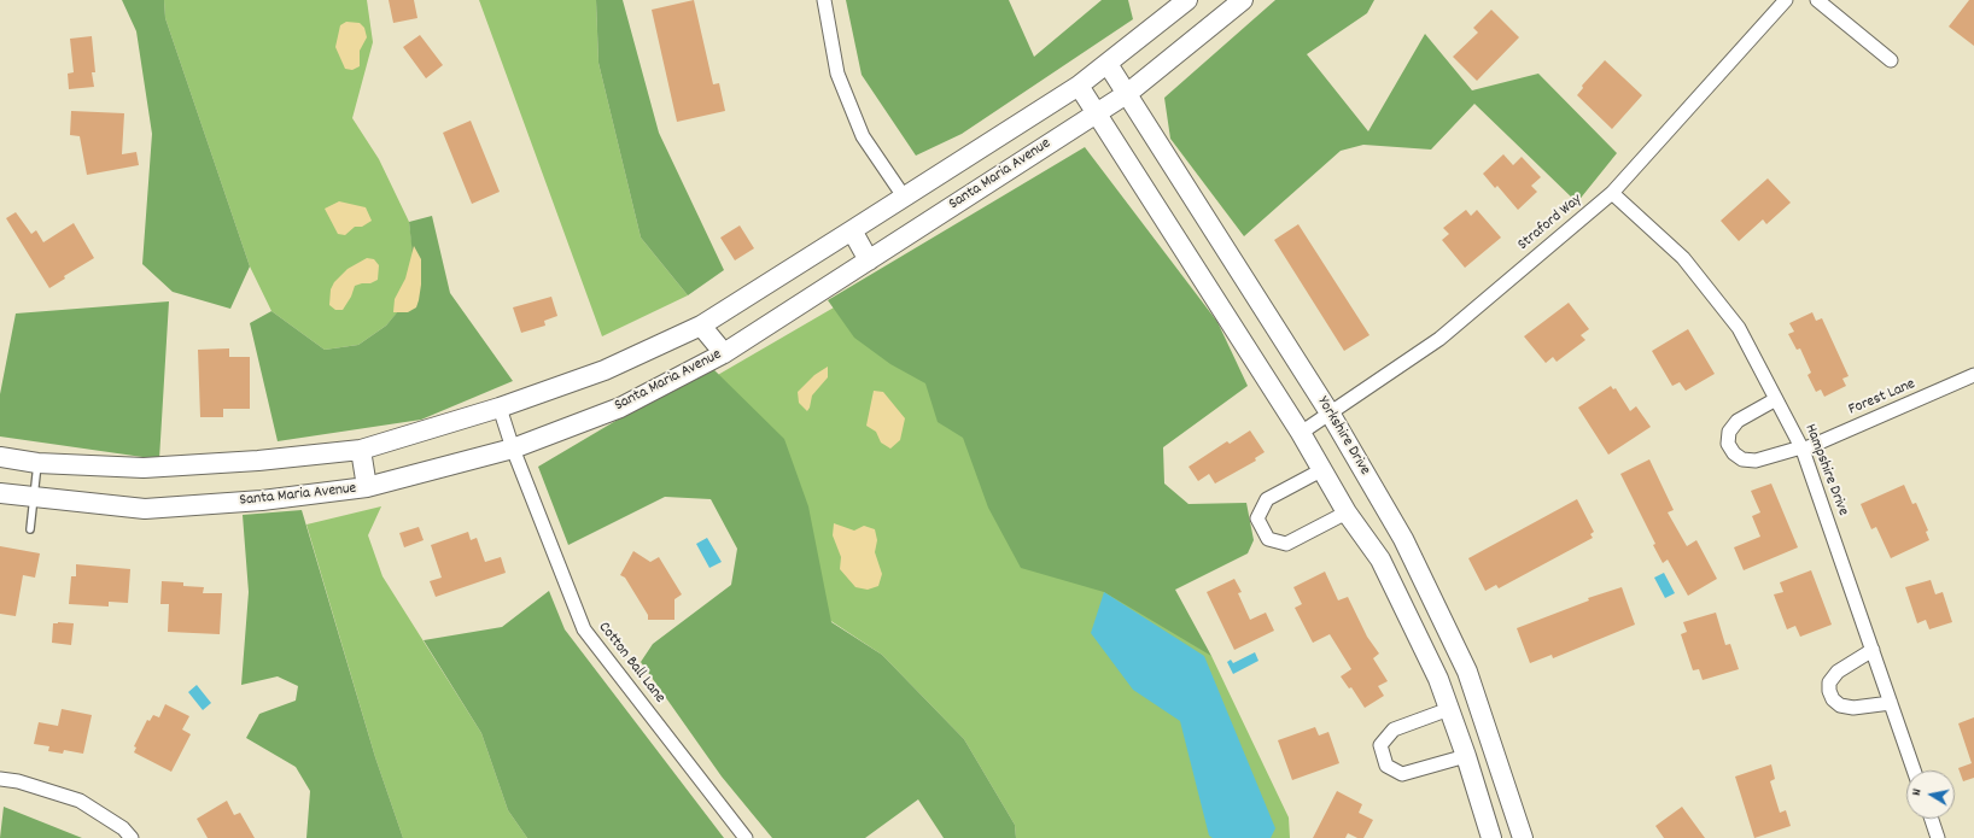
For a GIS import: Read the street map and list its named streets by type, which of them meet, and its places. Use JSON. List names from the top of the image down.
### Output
{
  "streets": {
    "street": [
      "Santa Maria Avenue",
      "Straford Way",
      "Forest Lane",
      "Yorkshire Drive",
      "Hampshire Drive",
      "Cotton Ball Lane"
    ]
  },
  "crossings": [
    ["Santa Maria Avenue", "Yorkshire Drive"],
    ["Santa Maria Avenue", "Cotton Ball Lane"],
    ["Straford Way", "Yorkshire Drive"],
    ["Straford Way", "Hampshire Drive"],
    ["Forest Lane", "Hampshire Drive"]
  ],
  "north": "left"
}
